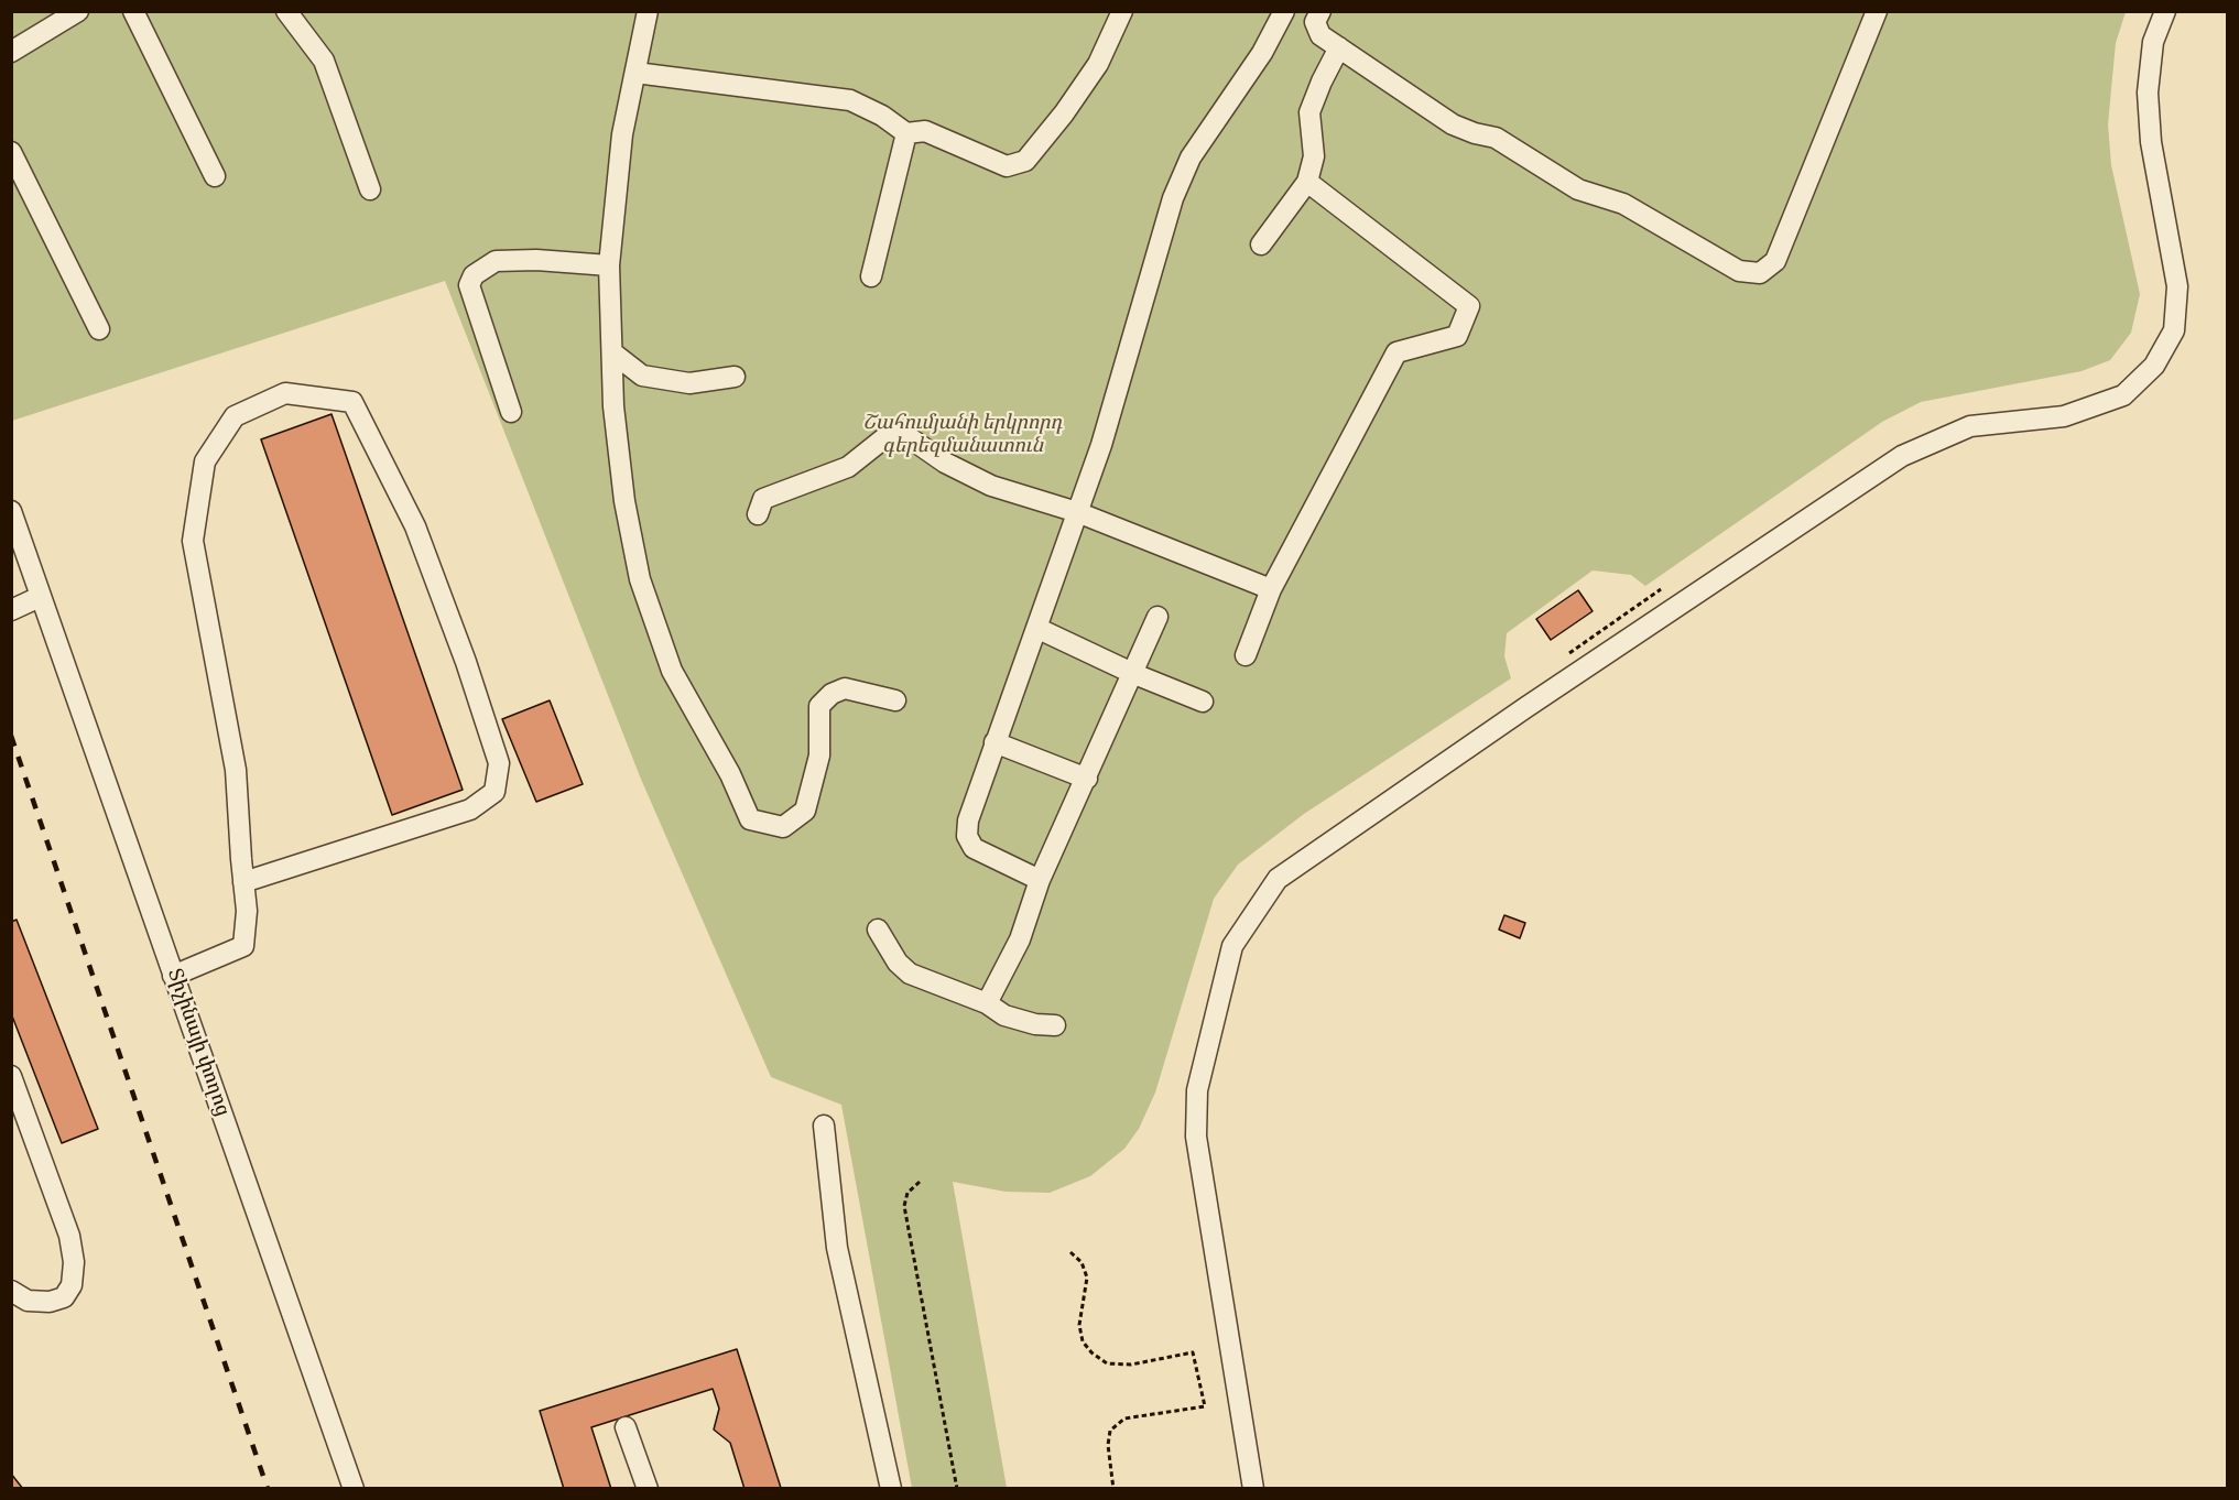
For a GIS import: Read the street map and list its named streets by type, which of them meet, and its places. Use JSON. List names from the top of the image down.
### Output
{
  "streets": {
    "street": ["Տիչինայի փողոց"]
  },
  "parks": ["Շահումյանի երկրորդ գերեզմանատուն"]
}
